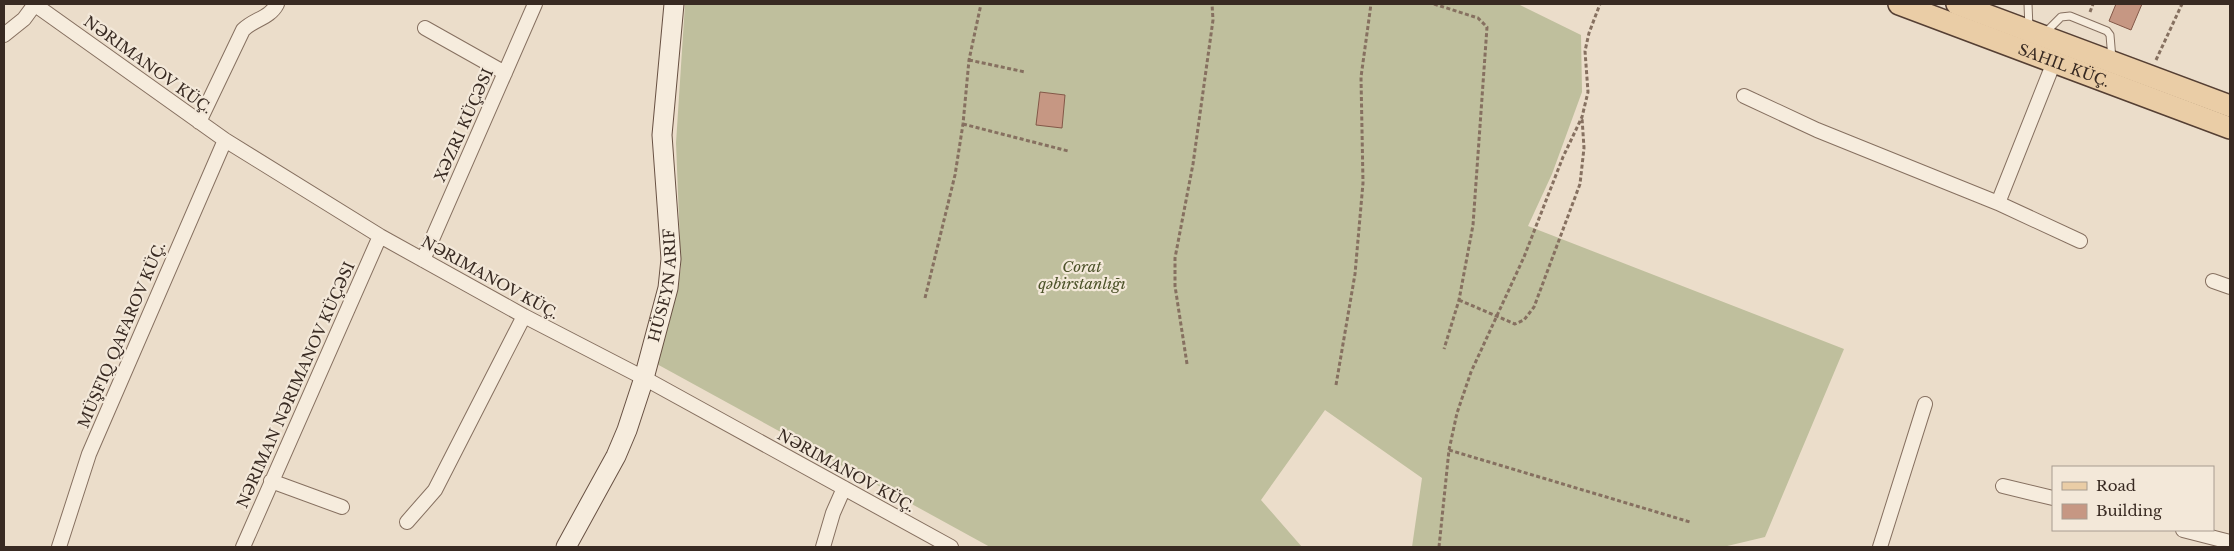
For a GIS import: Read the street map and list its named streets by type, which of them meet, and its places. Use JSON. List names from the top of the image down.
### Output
{
  "streets": {
    "main road": ["SAHIL KÜÇ."],
    "street": [
      "NƏRIMANOV KÜÇ.",
      "XƏZRI KÜÇƏSI",
      "HÜSEYN ARIF",
      "MÜŞFIQ QAFAROV KÜÇ.",
      "NƏRIMAN NƏRIMANOV KÜÇƏSI"
    ]
  },
  "crossings": [
    ["NƏRIMANOV KÜÇ.", "XƏZRI KÜÇƏSI"],
    ["NƏRIMANOV KÜÇ.", "HÜSEYN ARIF"],
    ["NƏRIMANOV KÜÇ.", "MÜŞFIQ QAFAROV KÜÇ."],
    ["NƏRIMANOV KÜÇ.", "NƏRIMAN NƏRIMANOV KÜÇƏSI"]
  ],
  "parks": ["Corat qəbirstanlığı"],
  "legend": ["Road", "Building"]
}
